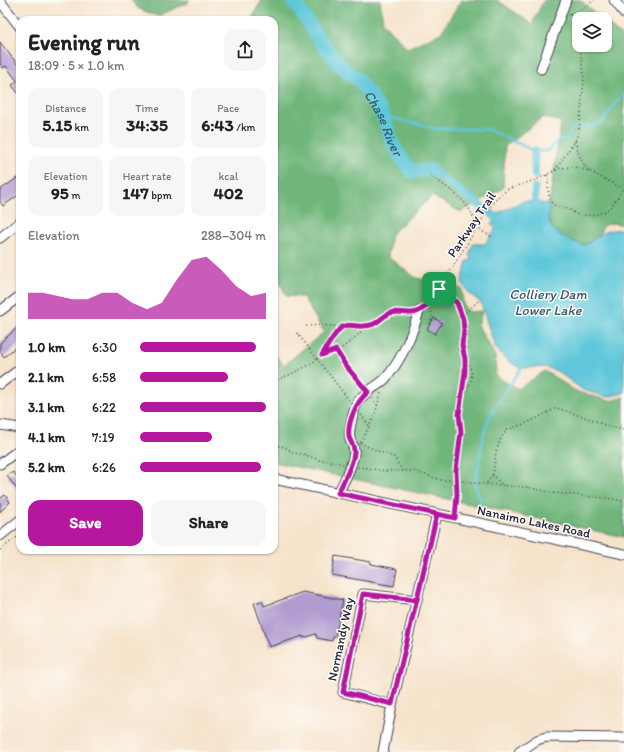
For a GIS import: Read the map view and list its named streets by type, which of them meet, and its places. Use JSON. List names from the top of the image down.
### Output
{
  "streets": {
    "street": ["Nanaimo Lakes Road", "Normandy Way"],
    "path": ["Parkway Trail"]
  },
  "water": ["Chase River", "Colliery Dam Lower Lake"],
  "page": {
    "heading": ["Evening run", "18:09 · 5 × 1.0 km"],
    "stats": [
      ["Distance", "5.15 km"],
      ["Time", "34:35"],
      ["Pace", "6:43 /km"],
      ["Elevation", "95 m"],
      ["Heart rate", "147 bpm"],
      ["kcal", "402"]
    ],
    "chart": ["Elevation", "288–304 m"],
    "list": [
      {
        "name": "1.0 km",
        "note": "6:30"
      },
      {
        "name": "2.1 km",
        "note": "6:58"
      },
      {
        "name": "3.1 km",
        "note": "6:22"
      },
      {
        "name": "4.1 km",
        "note": "7:19"
      },
      {
        "name": "5.2 km",
        "note": "6:26"
      }
    ],
    "buttons": ["Save", "Share"]
  }
}
